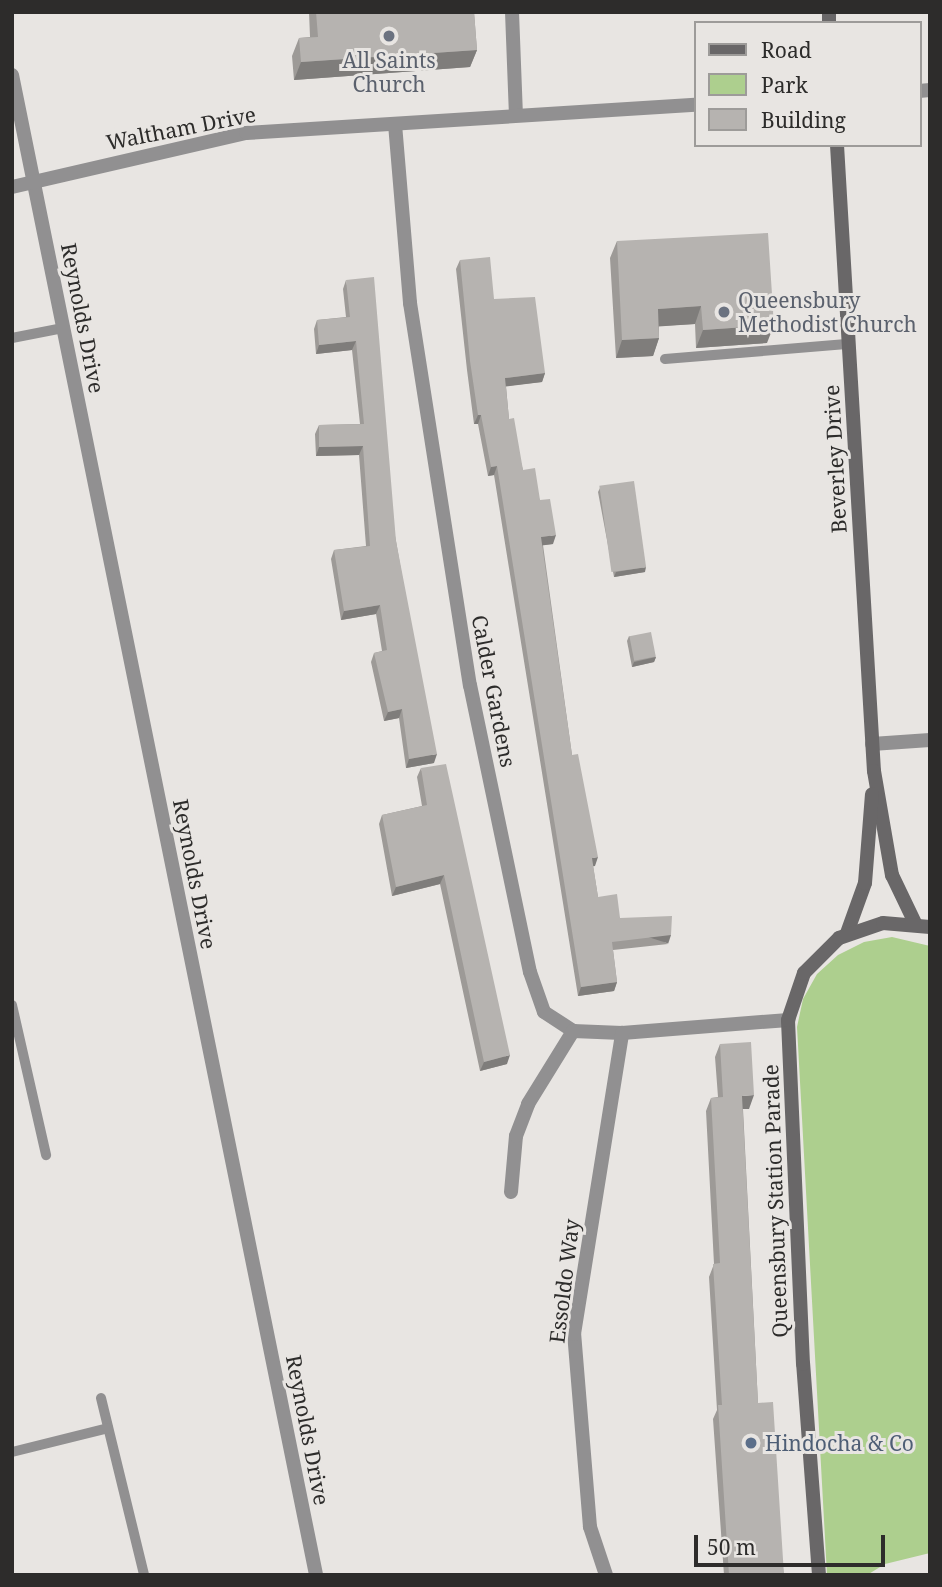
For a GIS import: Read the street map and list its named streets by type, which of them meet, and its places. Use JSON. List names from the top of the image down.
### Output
{
  "streets": {
    "street": [
      "Waltham Drive",
      "Reynolds Drive",
      "Beverley Drive",
      "Calder Gardens",
      "Queensbury Station Parade",
      "Essoldo Way"
    ]
  },
  "crossings": [
    ["Waltham Drive", "Reynolds Drive"],
    ["Waltham Drive", "Calder Gardens"],
    ["Beverley Drive", "Queensbury Station Parade"]
  ],
  "places": ["All Saints Church", "Queensbury Methodist Church", "Hindocha & Co"],
  "legend": ["Road", "Park", "Building"],
  "scale_bar": "50 m"
}
